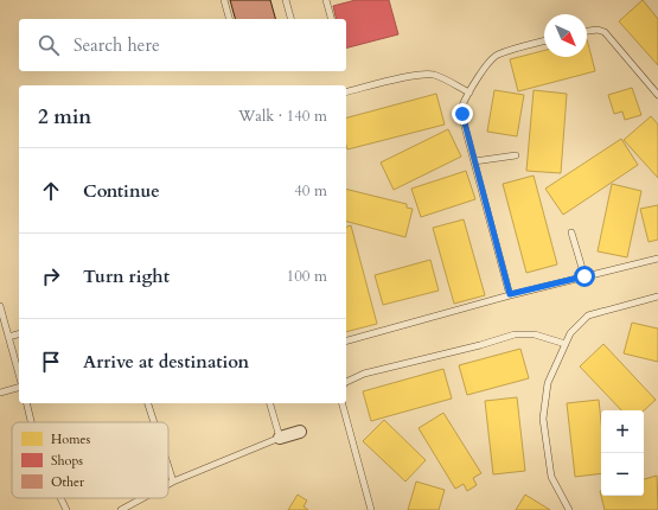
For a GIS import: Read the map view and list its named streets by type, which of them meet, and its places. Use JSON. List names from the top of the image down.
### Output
{
  "legend": ["Homes", "Shops", "Other"],
  "north": "bottom right",
  "page": {
    "search": "Search here",
    "heading": ["2 min", "Walk · 140 m"],
    "list": [
      ["Continue", "40 m"],
      ["Turn right", "100 m"],
      "Arrive at destination"
    ],
    "map_buttons": ["+", "−"]
  }
}
